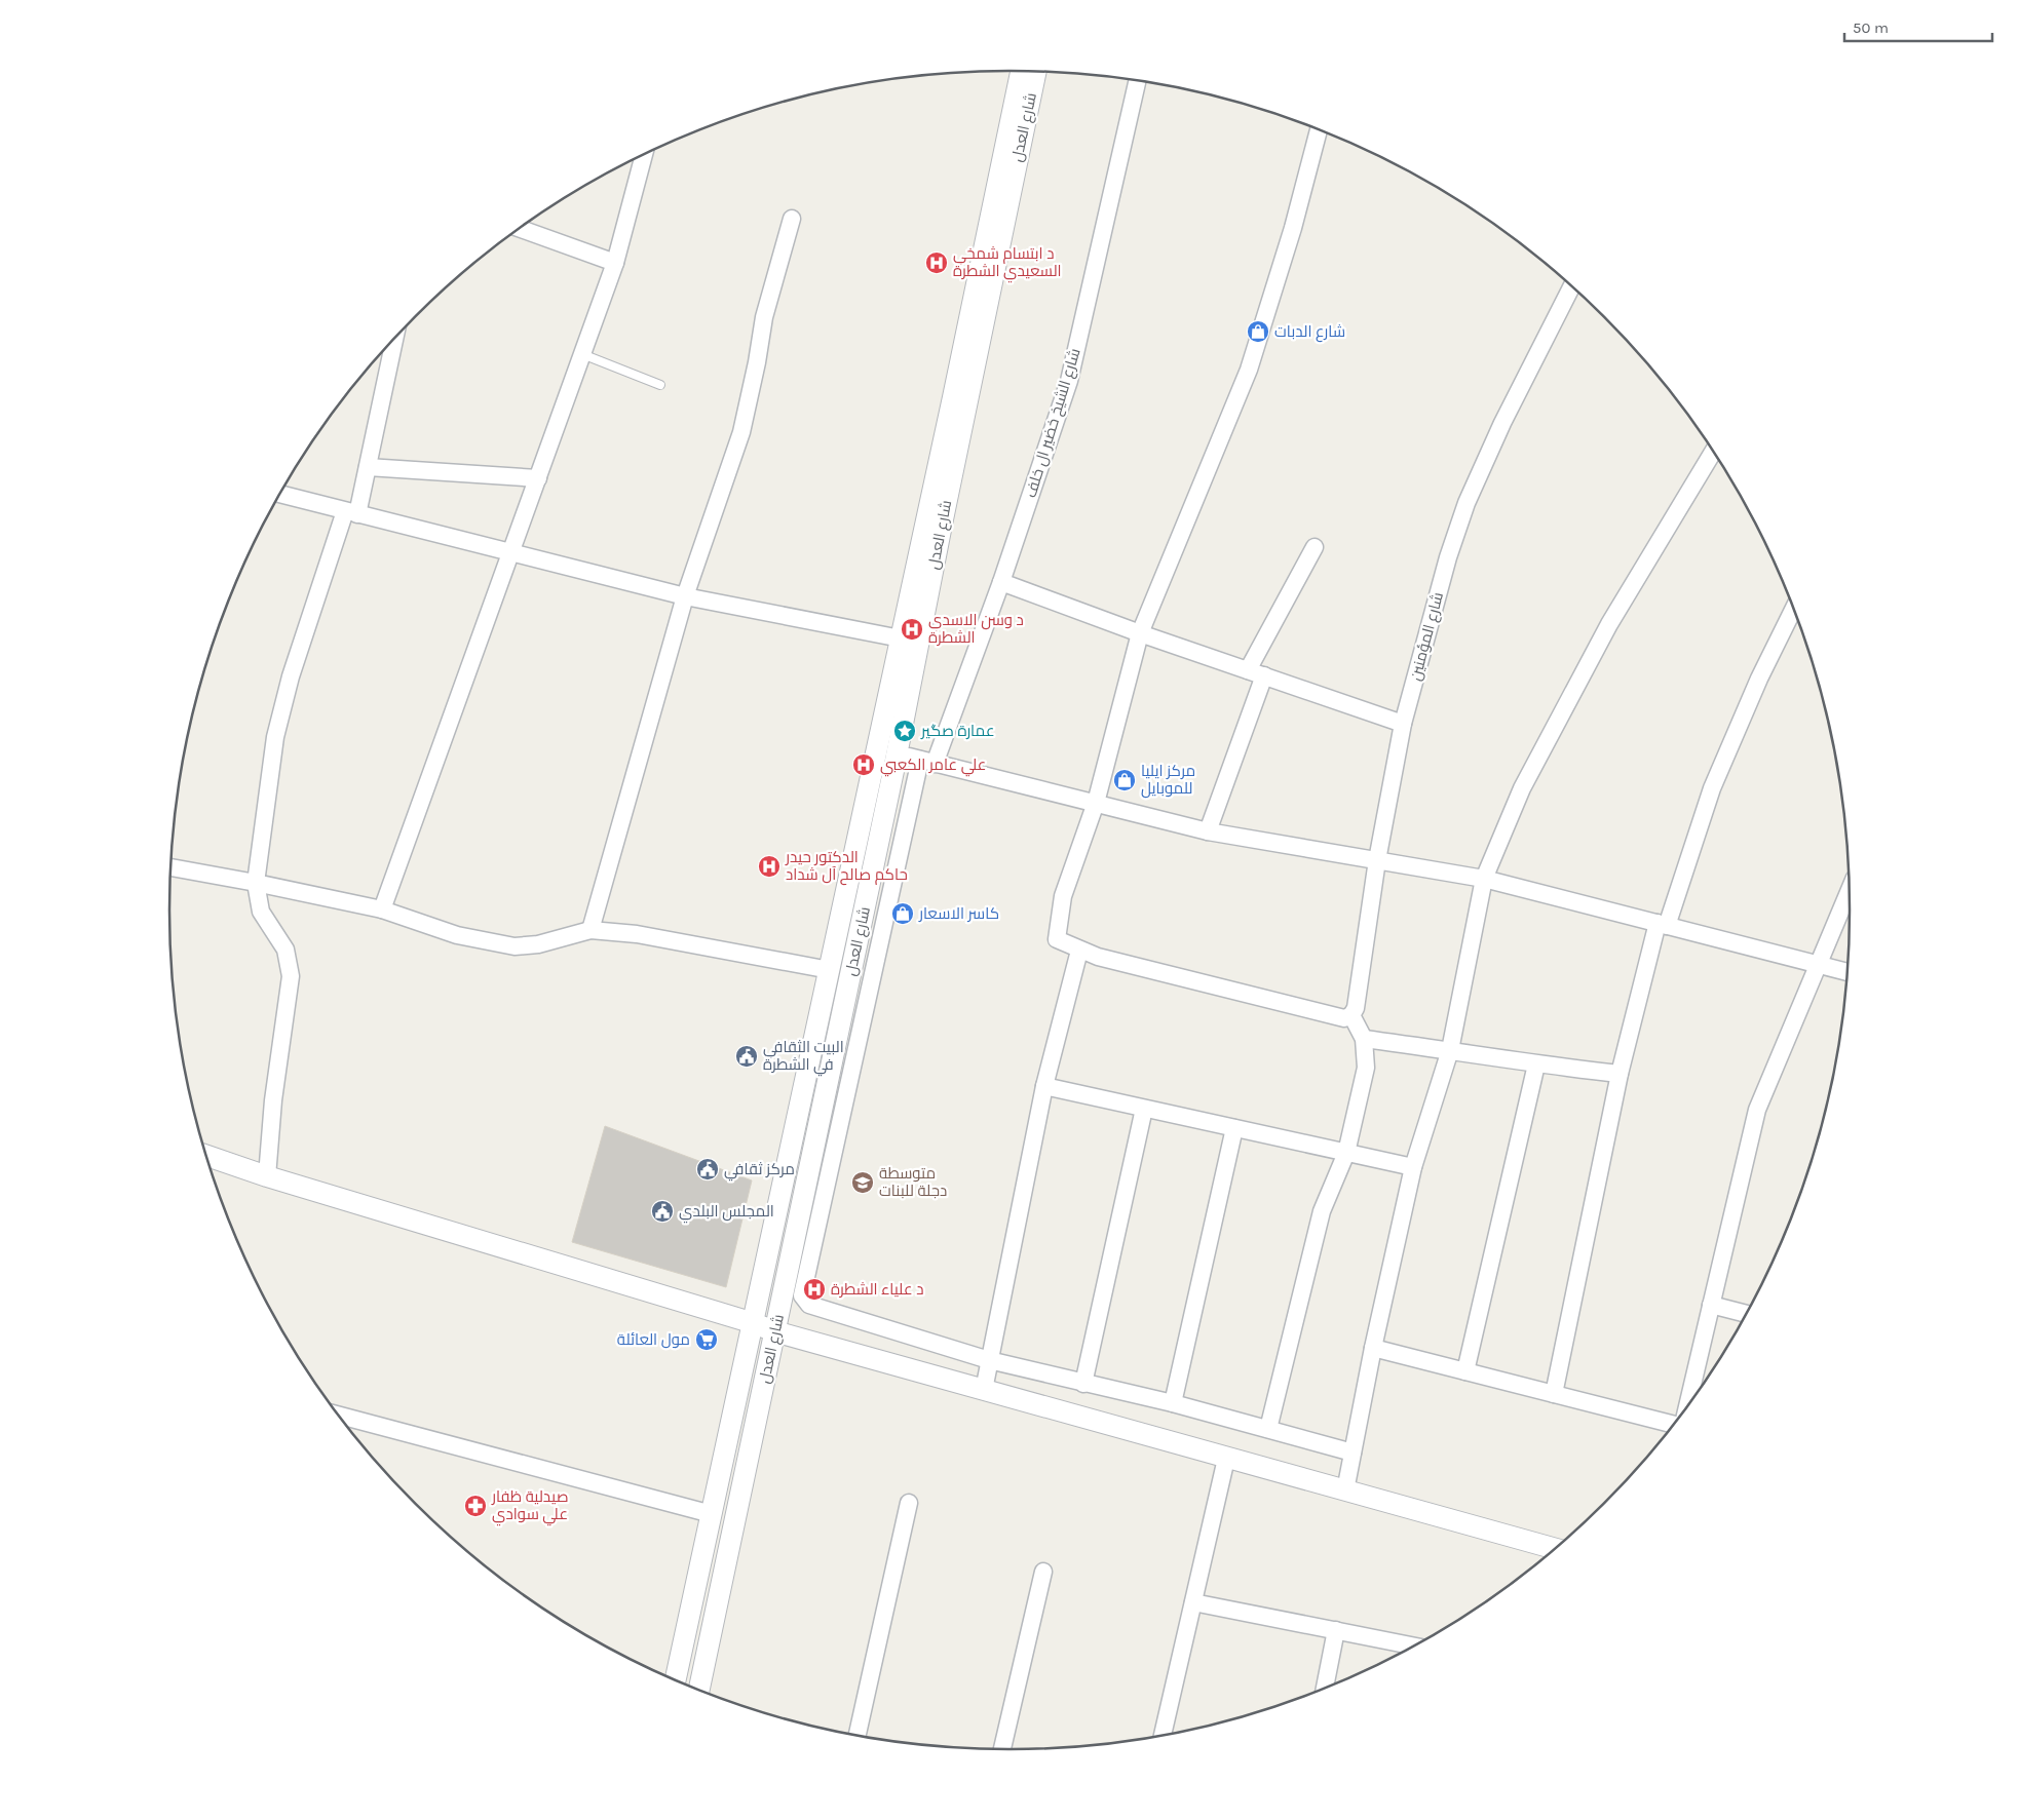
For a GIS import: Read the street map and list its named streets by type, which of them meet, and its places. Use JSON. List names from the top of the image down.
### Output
{
  "streets": {
    "street": ["شارع العدل", "شارع الشيخ خضير ال خلف", "شارع المؤمنين"]
  },
  "places": {
    "hospital": [
      "د ابتسام شمخي السعيدي الشطرة",
      "د وسن الاسدي الشطرة",
      "علي عامر الكعبي",
      "الدكتور حيدر حاكم صالح آل شداد",
      "د علياء الشطرة"
    ],
    "shop": ["شارع الدبات", "مركز ايليا للموبايل", "كاسر الاسعار"],
    "place": ["عمارة صگير"],
    "public building": ["البيت الثقافي في الشطرة", "مركز ثقافي", "المجلس البلدي"],
    "school or university": ["متوسطة دجلة للبنات"],
    "supermarket": ["مول العائلة"],
    "pharmacy": ["صيدلية ظفار علي سوادي"]
  },
  "scale_bar": "50 m"
}
